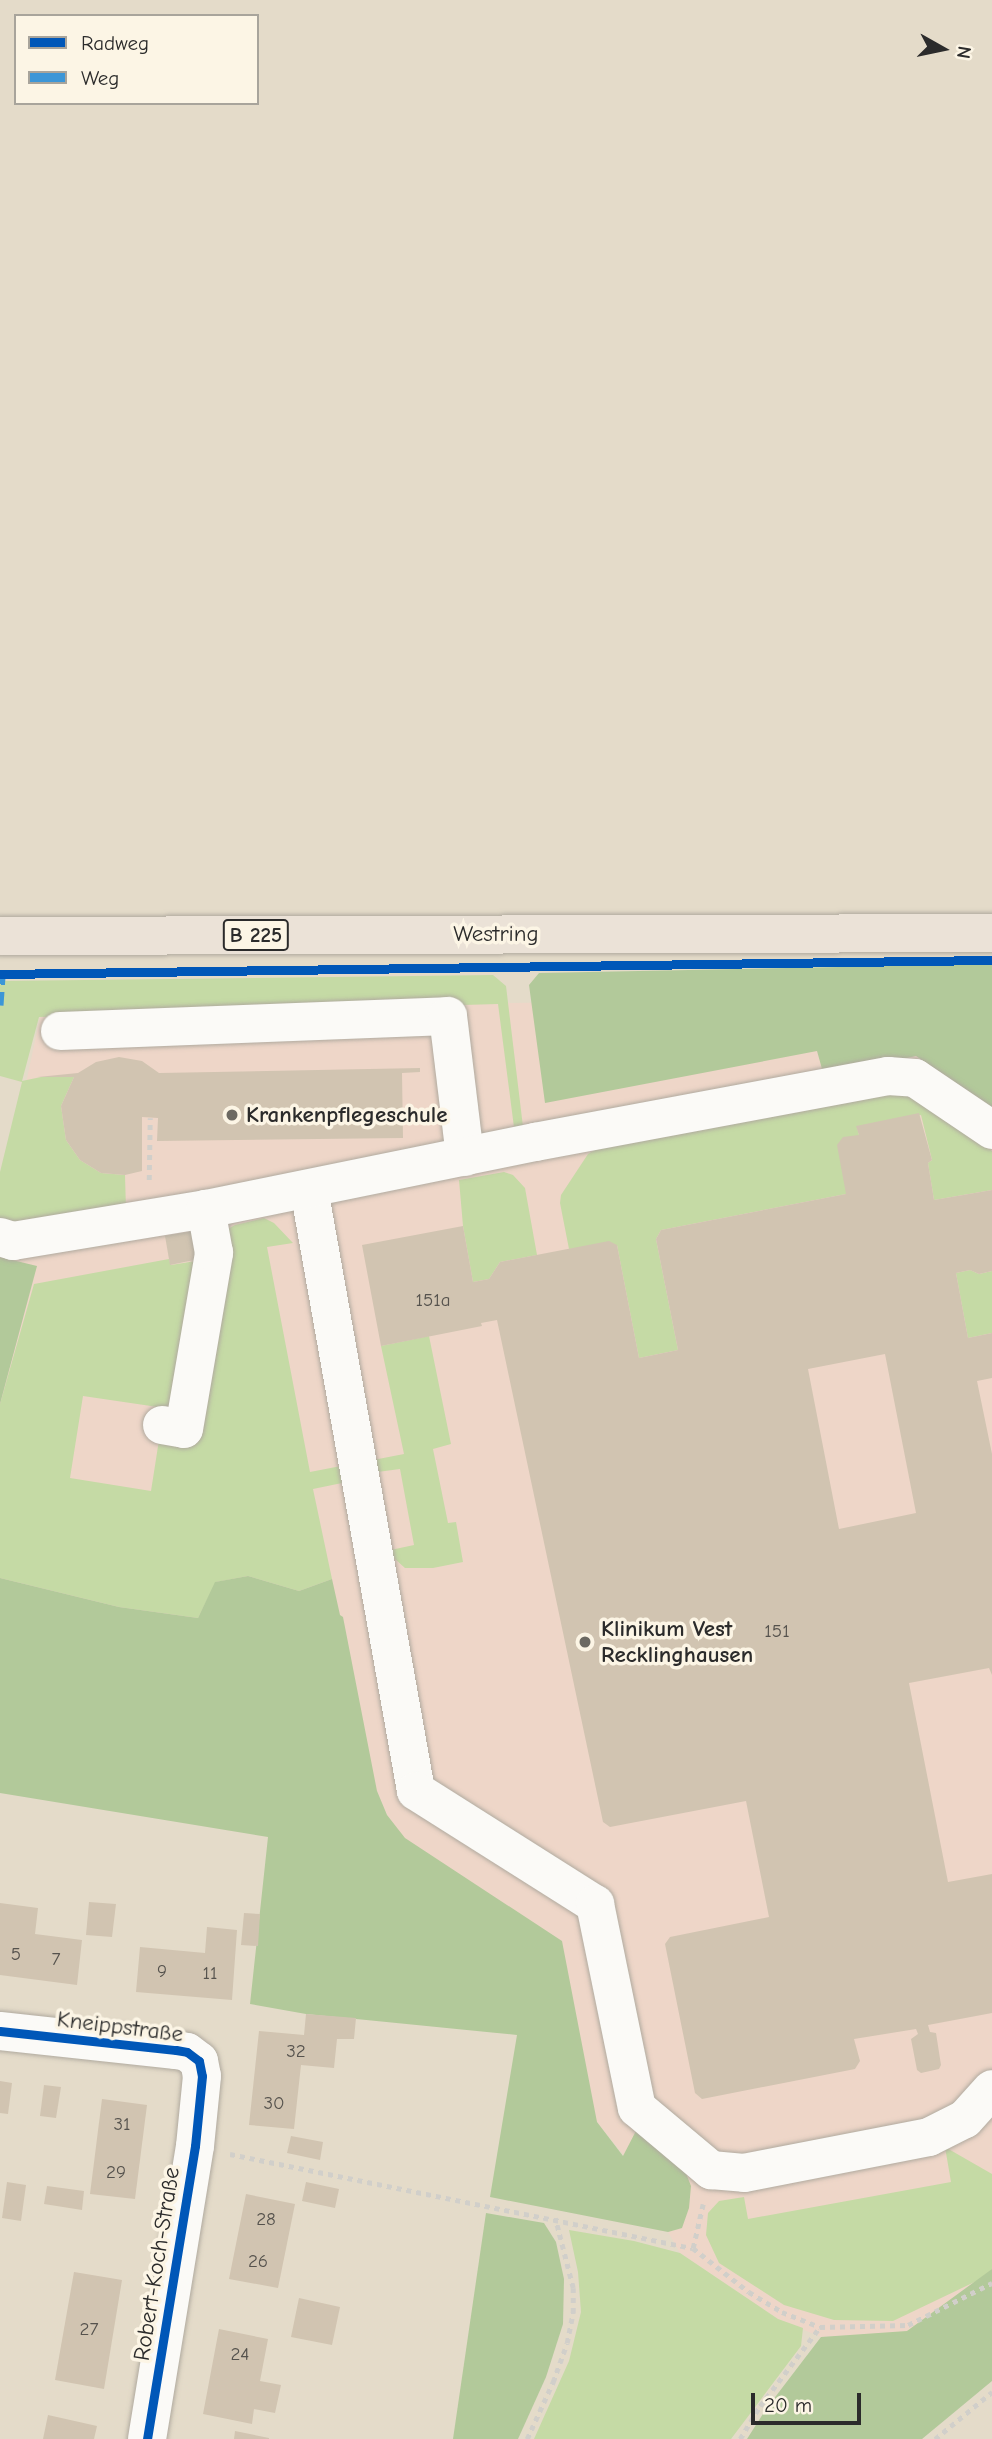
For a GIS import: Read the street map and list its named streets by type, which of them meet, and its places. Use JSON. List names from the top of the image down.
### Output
{
  "streets": {
    "main road": ["Westring", "B 225"],
    "street": ["Kneippstraße", "Robert-Koch-Straße"]
  },
  "crossings": [
    ["Kneippstraße", "Robert-Koch-Straße"]
  ],
  "places": ["Krankenpflegeschule", "Klinikum Vest Recklinghausen"],
  "house_numbers": [
    "151a",
    "151",
    "5",
    "7",
    "9",
    "11",
    "32",
    "30",
    "31",
    "29",
    "28",
    "26",
    "27",
    "24"
  ],
  "legend": ["Radweg", "Weg"],
  "scale_bar": "20 m",
  "north": "right"
}
